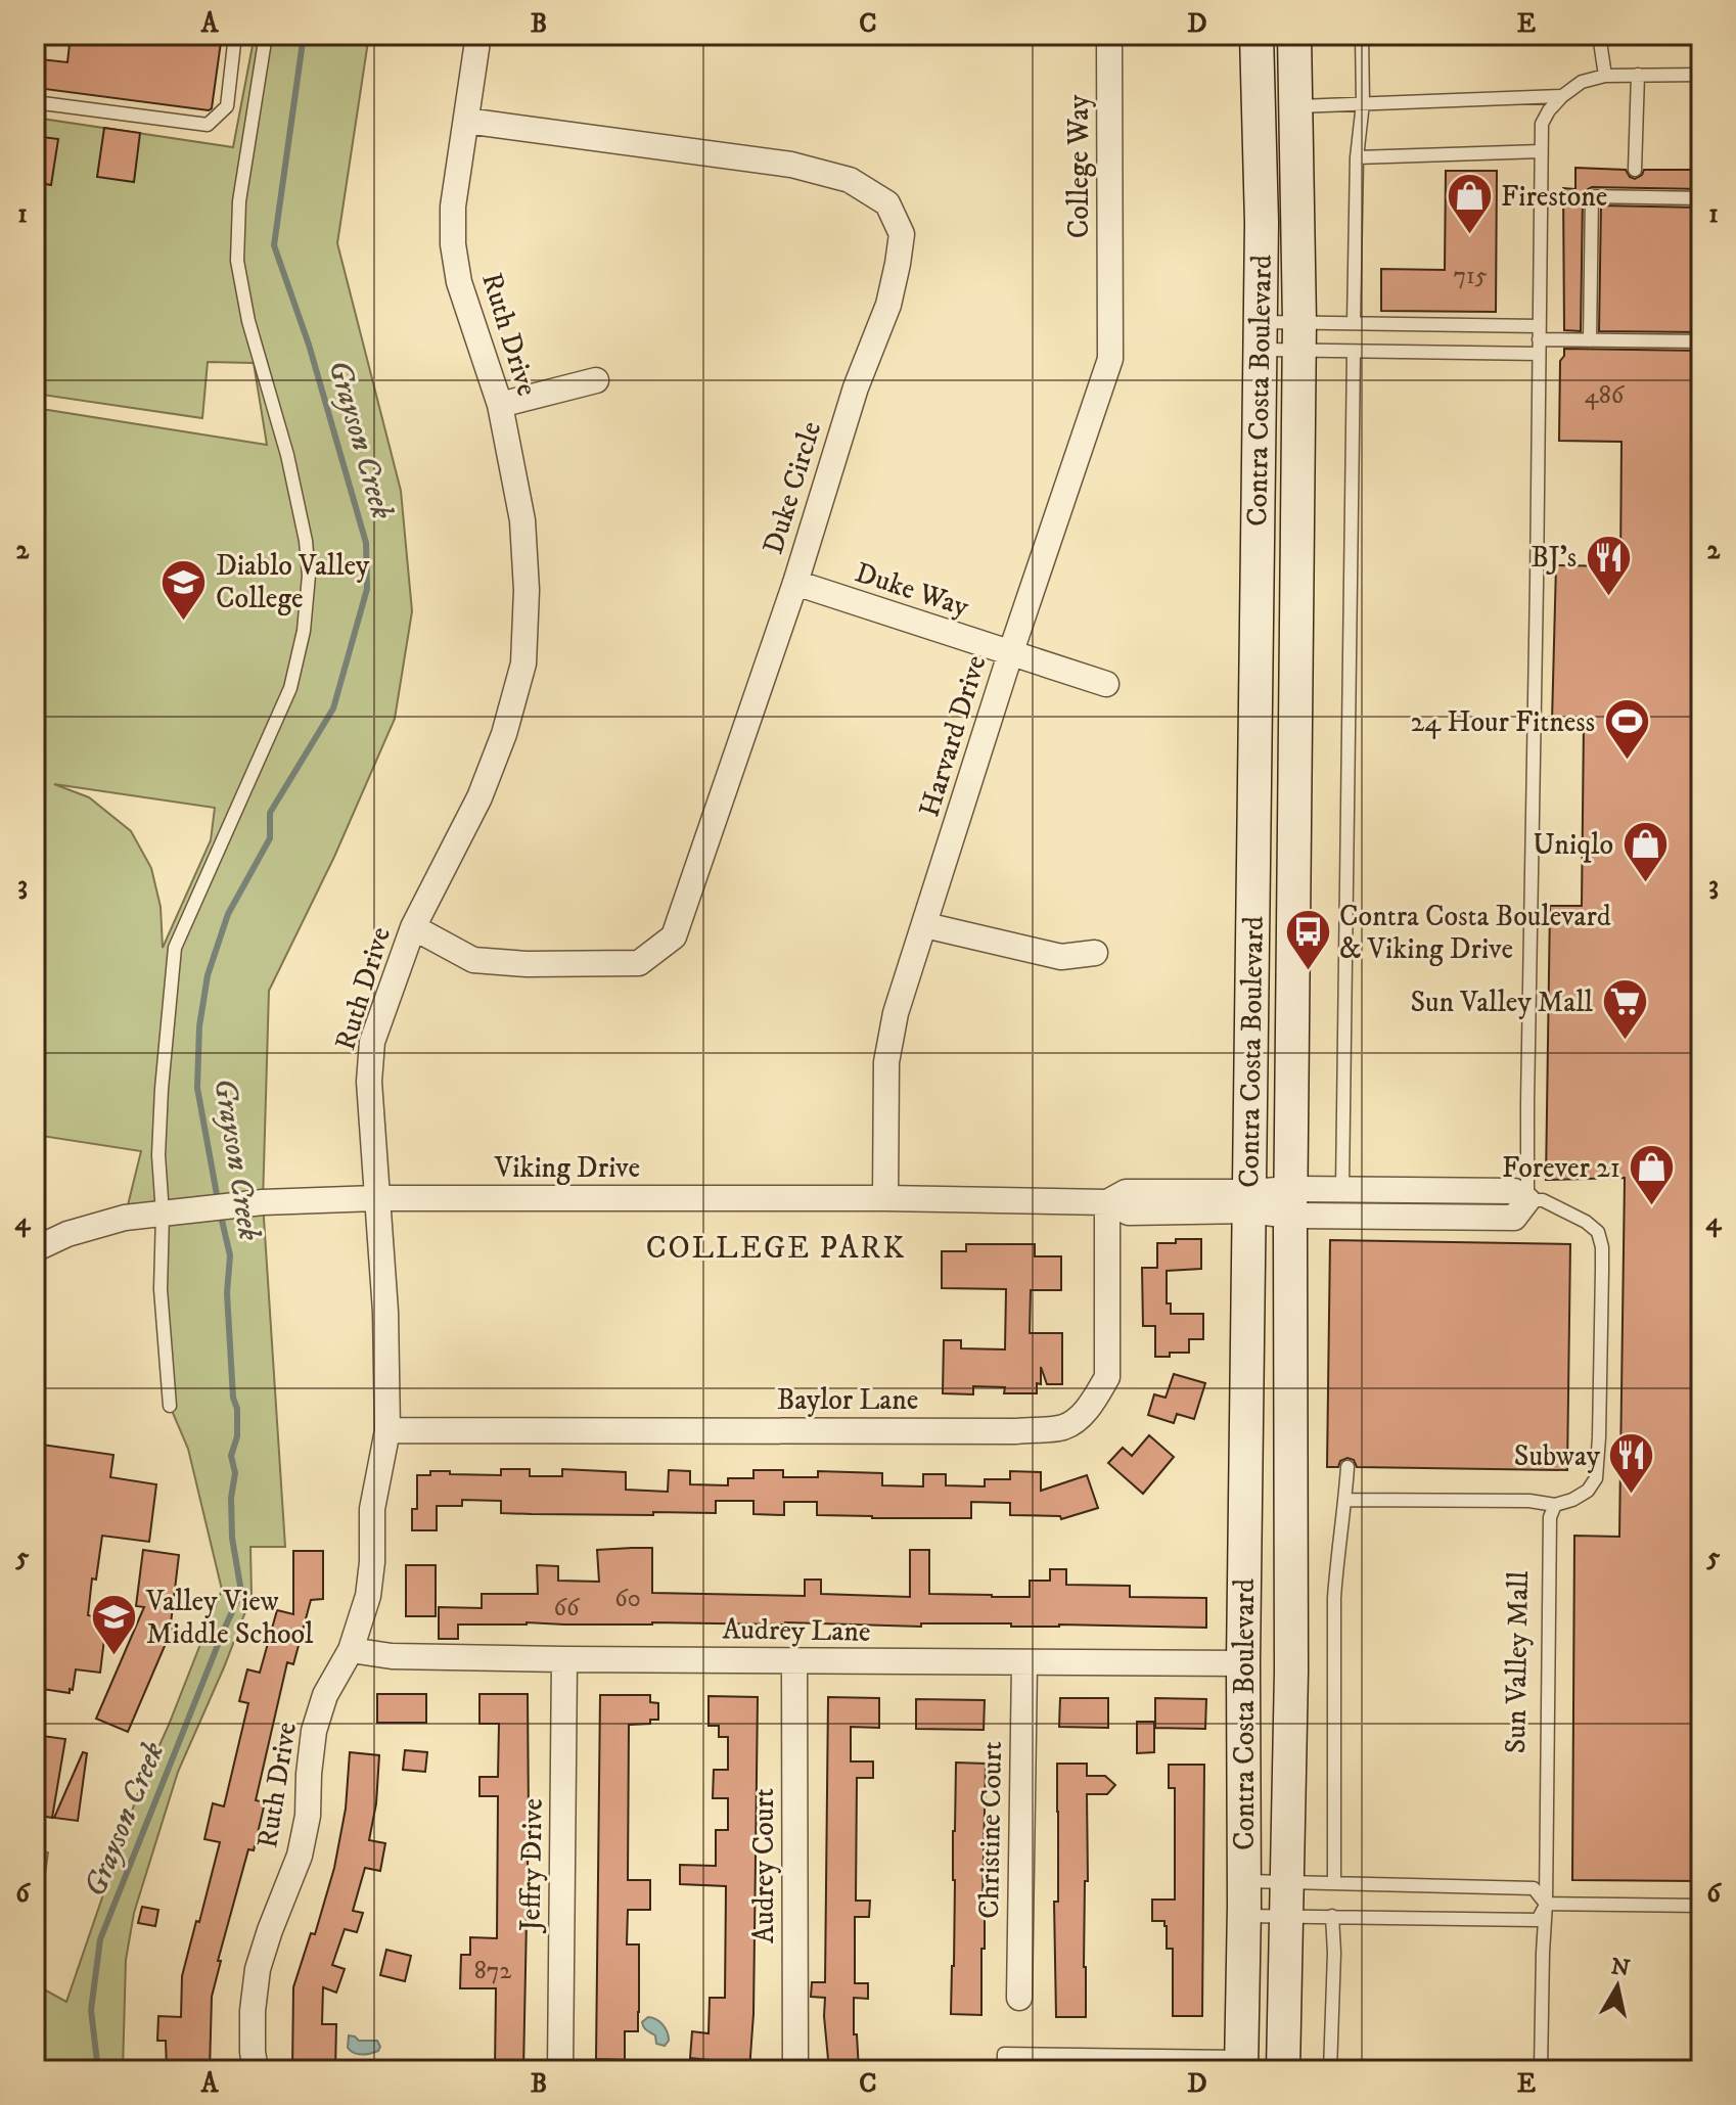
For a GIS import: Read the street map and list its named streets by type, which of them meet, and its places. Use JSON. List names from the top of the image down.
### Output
{
  "streets": {
    "main road": ["Contra Costa Boulevard"],
    "street": [
      "College Way",
      "Ruth Drive",
      "Duke Circle",
      "Duke Way",
      "Harvard Drive",
      "Viking Drive",
      "Baylor Lane",
      "Audrey Lane",
      "Christine Court",
      "Jeffry Drive",
      "Audrey Court"
    ],
    "lane": ["Sun Valley Mall"]
  },
  "crossings": [
    ["College Way", "Harvard Drive"],
    ["Ruth Drive", "Duke Circle"],
    ["Ruth Drive", "Viking Drive"],
    ["Ruth Drive", "Baylor Lane"],
    ["Ruth Drive", "Audrey Lane"],
    ["Contra Costa Boulevard", "Viking Drive"],
    ["Contra Costa Boulevard", "Audrey Lane"],
    ["Duke Circle", "Duke Way"],
    ["Duke Way", "Harvard Drive"],
    ["Harvard Drive", "Viking Drive"],
    ["Viking Drive", "Baylor Lane"],
    ["Audrey Lane", "Christine Court"],
    ["Audrey Lane", "Jeffry Drive"],
    ["Audrey Lane", "Audrey Court"]
  ],
  "districts": ["COLLEGE PARK"],
  "water": ["Grayson Creek"],
  "places": {
    "shop": ["Firestone", "Uniqlo", "Forever 21"],
    "restaurant": ["BJ's", "Subway"],
    "school or university": ["Diablo Valley College", "Valley View Middle School"],
    "sports": ["24 Hour Fitness"],
    "bus stop": ["Contra Costa Boulevard & Viking Drive"],
    "supermarket": ["Sun Valley Mall"]
  },
  "house_numbers": [
    "715",
    "486",
    "60",
    "66",
    "872"
  ],
  "north": "top",
  "grid": {
    "columns": [
      "A",
      "B",
      "C",
      "D",
      "E"
    ],
    "rows": [
      "1",
      "2",
      "3",
      "4",
      "5",
      "6"
    ]
  }
}
